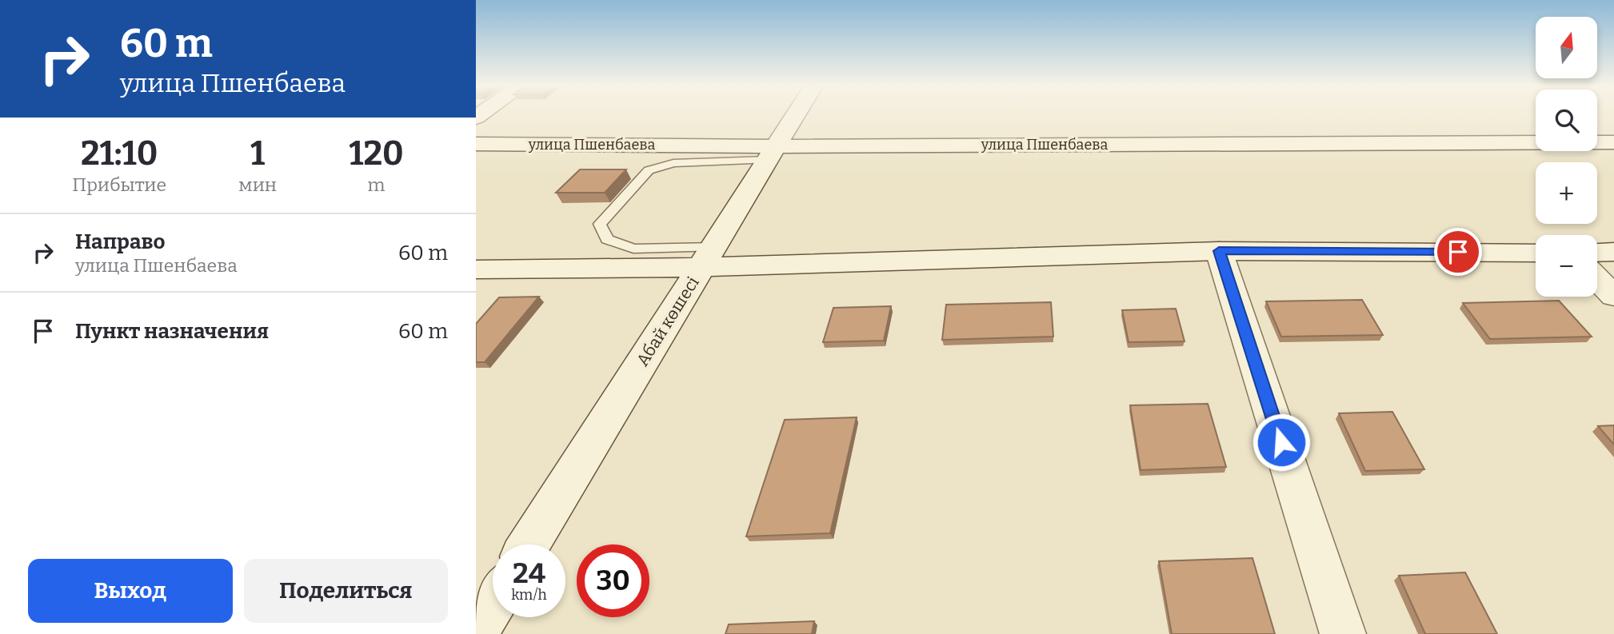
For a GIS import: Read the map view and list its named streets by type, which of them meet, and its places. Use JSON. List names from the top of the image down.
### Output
{
  "streets": {
    "main road": ["улица Пшенбаева", "Абай көшесі"]
  },
  "crossings": [
    ["улица Пшенбаева", "Абай көшесі"]
  ],
  "north": "top",
  "page": {
    "turn": ["60 m", "улица Пшенбаева"],
    "map_buttons": ["+", "−"],
    "eta": [
      "21:10",
      "Прибытие",
      "1",
      "мин",
      "120",
      "m"
    ],
    "list": [
      {
        "name": "Направо",
        "note": "улица Пшенбаева",
        "value": "60 m"
      },
      {
        "name": "Пункт назначения",
        "value": "60 m"
      }
    ],
    "speed": "24 km/h",
    "limit": "30",
    "buttons": ["Выход", "Поделиться"]
  }
}
